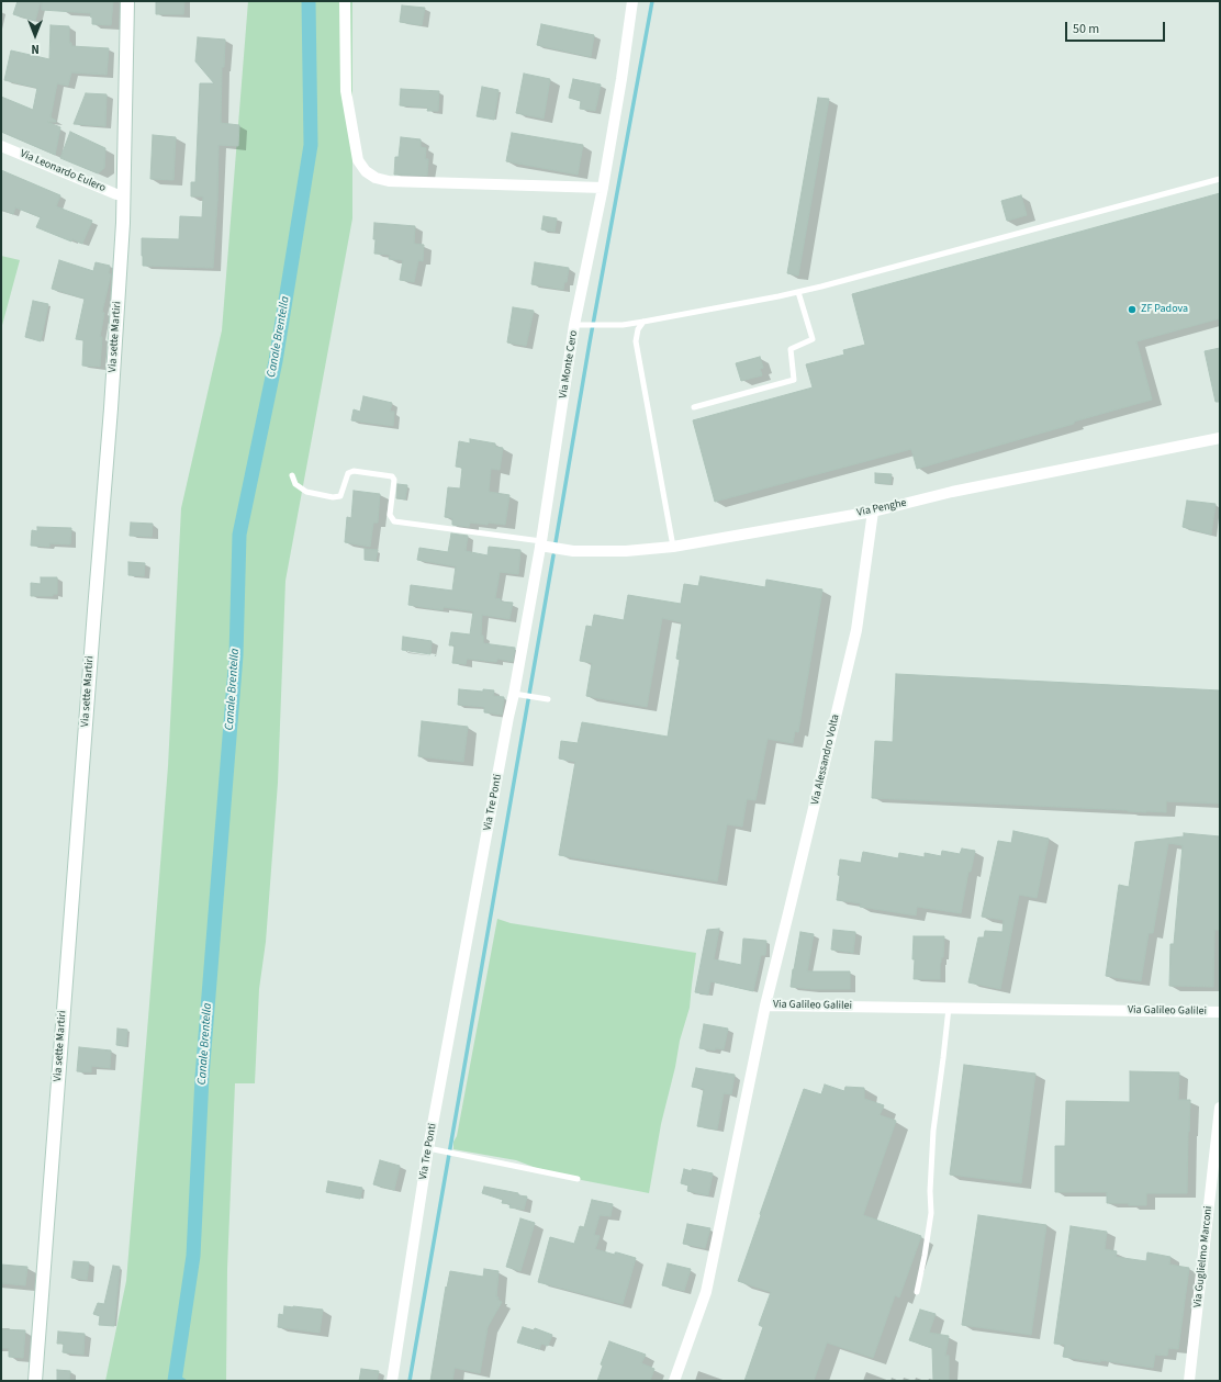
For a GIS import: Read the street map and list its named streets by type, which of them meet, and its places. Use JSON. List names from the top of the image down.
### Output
{
  "streets": {
    "main road": ["Via sette Martiri"],
    "street": [
      "Via Leonardo Eulero",
      "Via Monte Cero",
      "Via Penghe",
      "Via Alessandro Volta",
      "Via Tre Ponti",
      "Via Galileo Galilei",
      "Via Guglielmo Marconi"
    ]
  },
  "crossings": [
    ["Via Leonardo Eulero", "Via sette Martiri"],
    ["Via Monte Cero", "Via Penghe"],
    ["Via Monte Cero", "Via Tre Ponti"],
    ["Via Penghe", "Via Alessandro Volta"],
    ["Via Penghe", "Via Tre Ponti"],
    ["Via Alessandro Volta", "Via Galileo Galilei"]
  ],
  "water": ["Canale Brentella"],
  "places": ["ZF Padova"],
  "scale_bar": "50 m",
  "north": "bottom"
}
